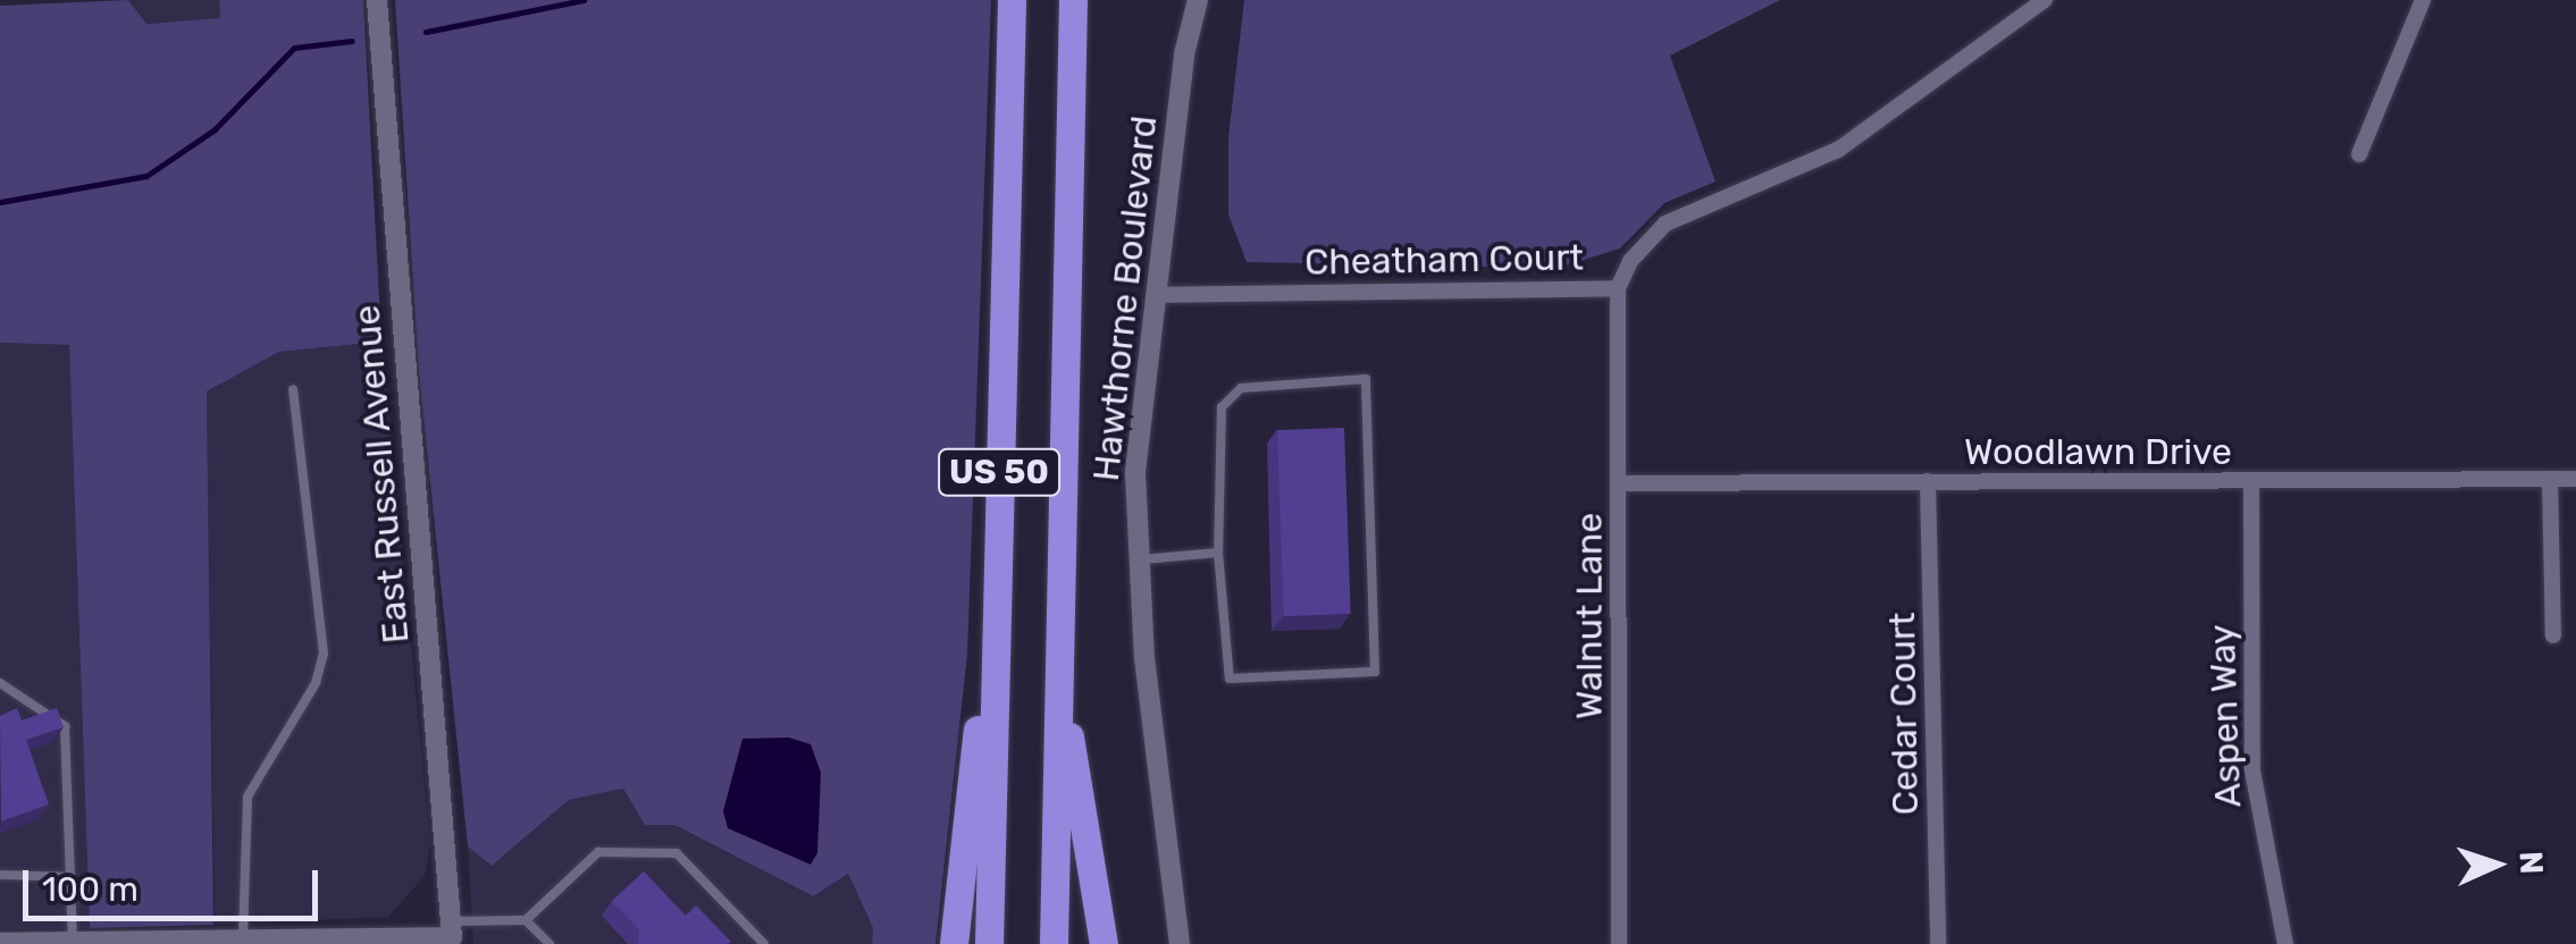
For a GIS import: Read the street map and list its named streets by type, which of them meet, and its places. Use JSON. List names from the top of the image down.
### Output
{
  "streets": {
    "highway": ["US 50"],
    "street": [
      "Cheatham Court",
      "Hawthorne Boulevard",
      "Woodlawn Drive",
      "East Russell Avenue",
      "Walnut Lane",
      "Cedar Court",
      "Aspen Way"
    ]
  },
  "crossings": [
    ["Cheatham Court", "Hawthorne Boulevard"],
    ["Cheatham Court", "Walnut Lane"],
    ["Woodlawn Drive", "Walnut Lane"],
    ["Woodlawn Drive", "Cedar Court"],
    ["Woodlawn Drive", "Aspen Way"]
  ],
  "scale_bar": "100 m",
  "north": "right"
}
